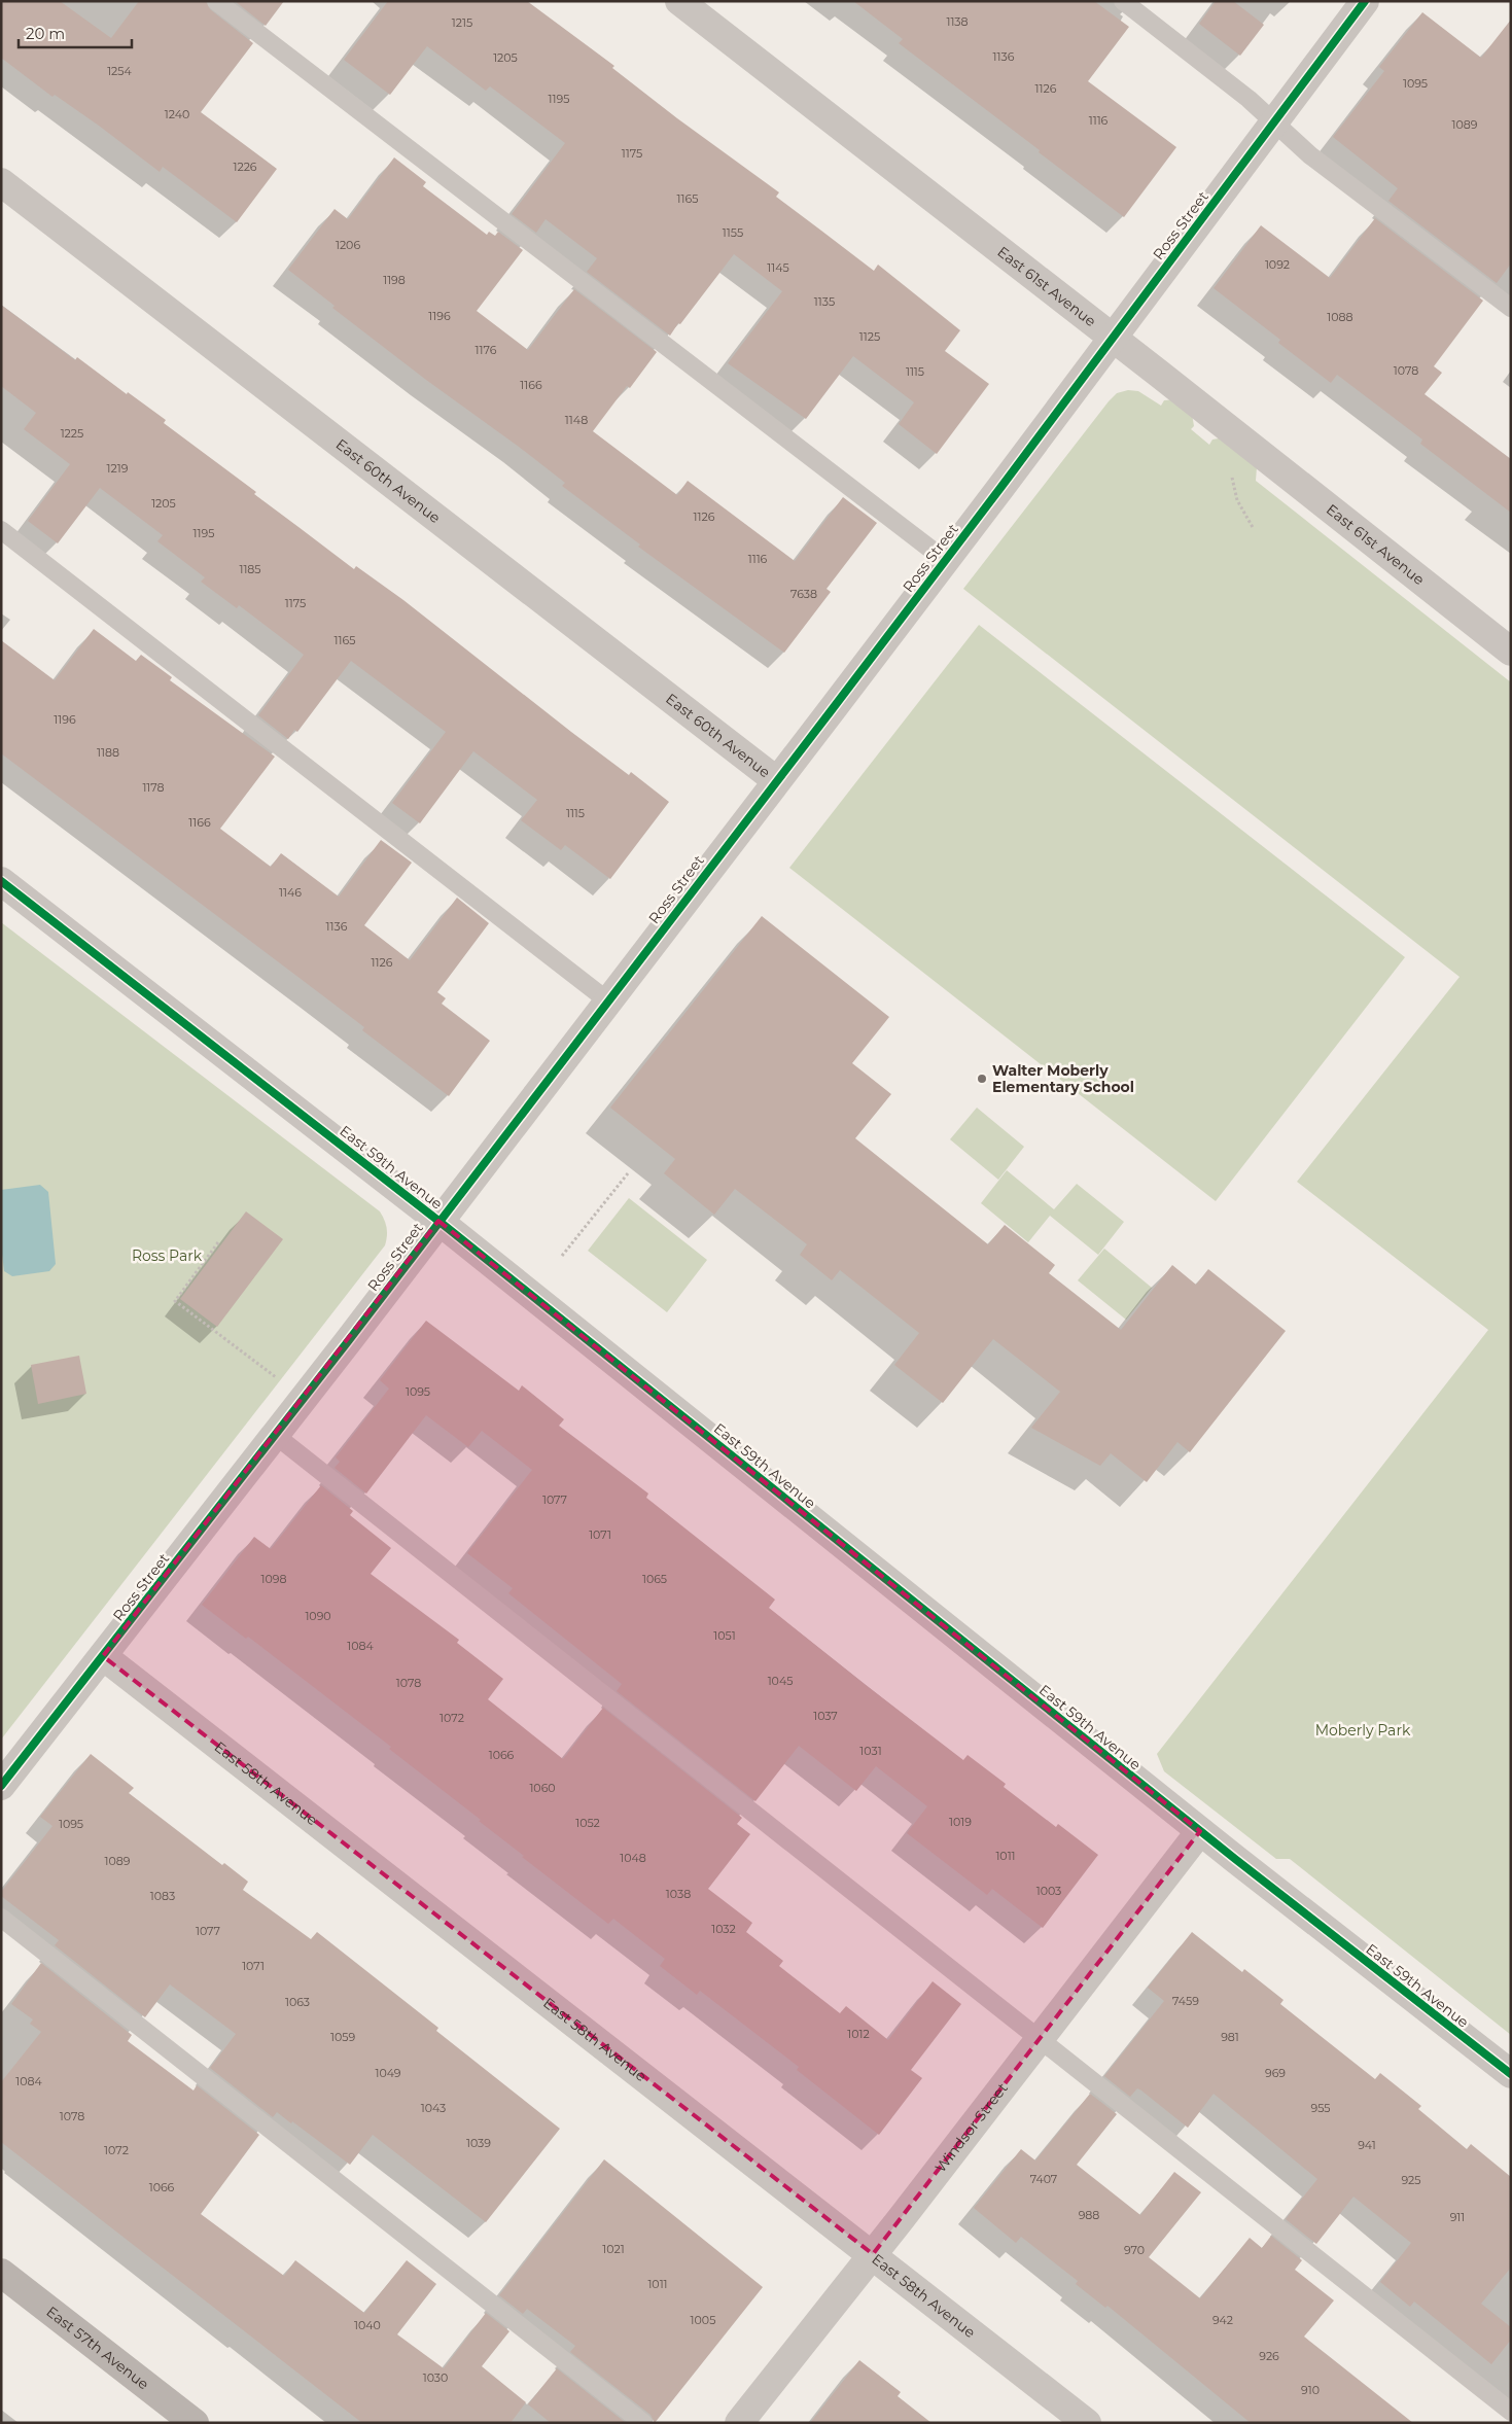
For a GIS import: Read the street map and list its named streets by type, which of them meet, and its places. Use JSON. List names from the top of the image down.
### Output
{
  "streets": {
    "street": [
      "Ross Street",
      "East 61st Avenue",
      "East 60th Avenue",
      "East 59th Avenue",
      "East 58th Avenue",
      "Windsor Street",
      "East 57th Avenue"
    ]
  },
  "crossings": [
    ["Ross Street", "East 61st Avenue"],
    ["Ross Street", "East 60th Avenue"],
    ["Ross Street", "East 59th Avenue"],
    ["Ross Street", "East 58th Avenue"],
    ["East 59th Avenue", "Windsor Street"],
    ["East 58th Avenue", "Windsor Street"]
  ],
  "parks": ["Ross Park", "Moberly Park"],
  "places": ["Walter Moberly Elementary School"],
  "house_numbers": [
    "1138",
    "1215",
    "1136",
    "1205",
    "1254",
    "1095",
    "1126",
    "1195",
    "1240",
    "1116",
    "1089",
    "1175",
    "1226",
    "1165",
    "1155",
    "1206",
    "1092",
    "1145",
    "1198",
    "1135",
    "1196",
    "1088",
    "1125",
    "1176",
    "1078",
    "1115",
    "1166",
    "1148",
    "1225",
    "1219",
    "1205",
    "1126",
    "1195",
    "1116",
    "1185",
    "7638",
    "1175",
    "1165",
    "1196",
    "1188",
    "1178",
    "1115",
    "1166",
    "1146",
    "1136",
    "1126",
    "1095",
    "1077",
    "1071",
    "1098",
    "1065",
    "1090",
    "1051",
    "1084",
    "1045",
    "1078",
    "1037",
    "1072",
    "1031",
    "1066",
    "1060",
    "1019",
    "1052",
    "1095",
    "1011",
    "1048",
    "1089",
    "1003",
    "1038",
    "1083",
    "1032",
    "1077",
    "1071",
    "7459",
    "1063",
    "1012",
    "1059",
    "981",
    "1049",
    "969",
    "1084",
    "1043",
    "955",
    "1078",
    "1039",
    "941",
    "1072",
    "7407",
    "925",
    "1066",
    "988",
    "911",
    "1021",
    "970",
    "1011",
    "1005",
    "942",
    "1040",
    "926",
    "1030",
    "910"
  ],
  "scale_bar": "20 m"
}
